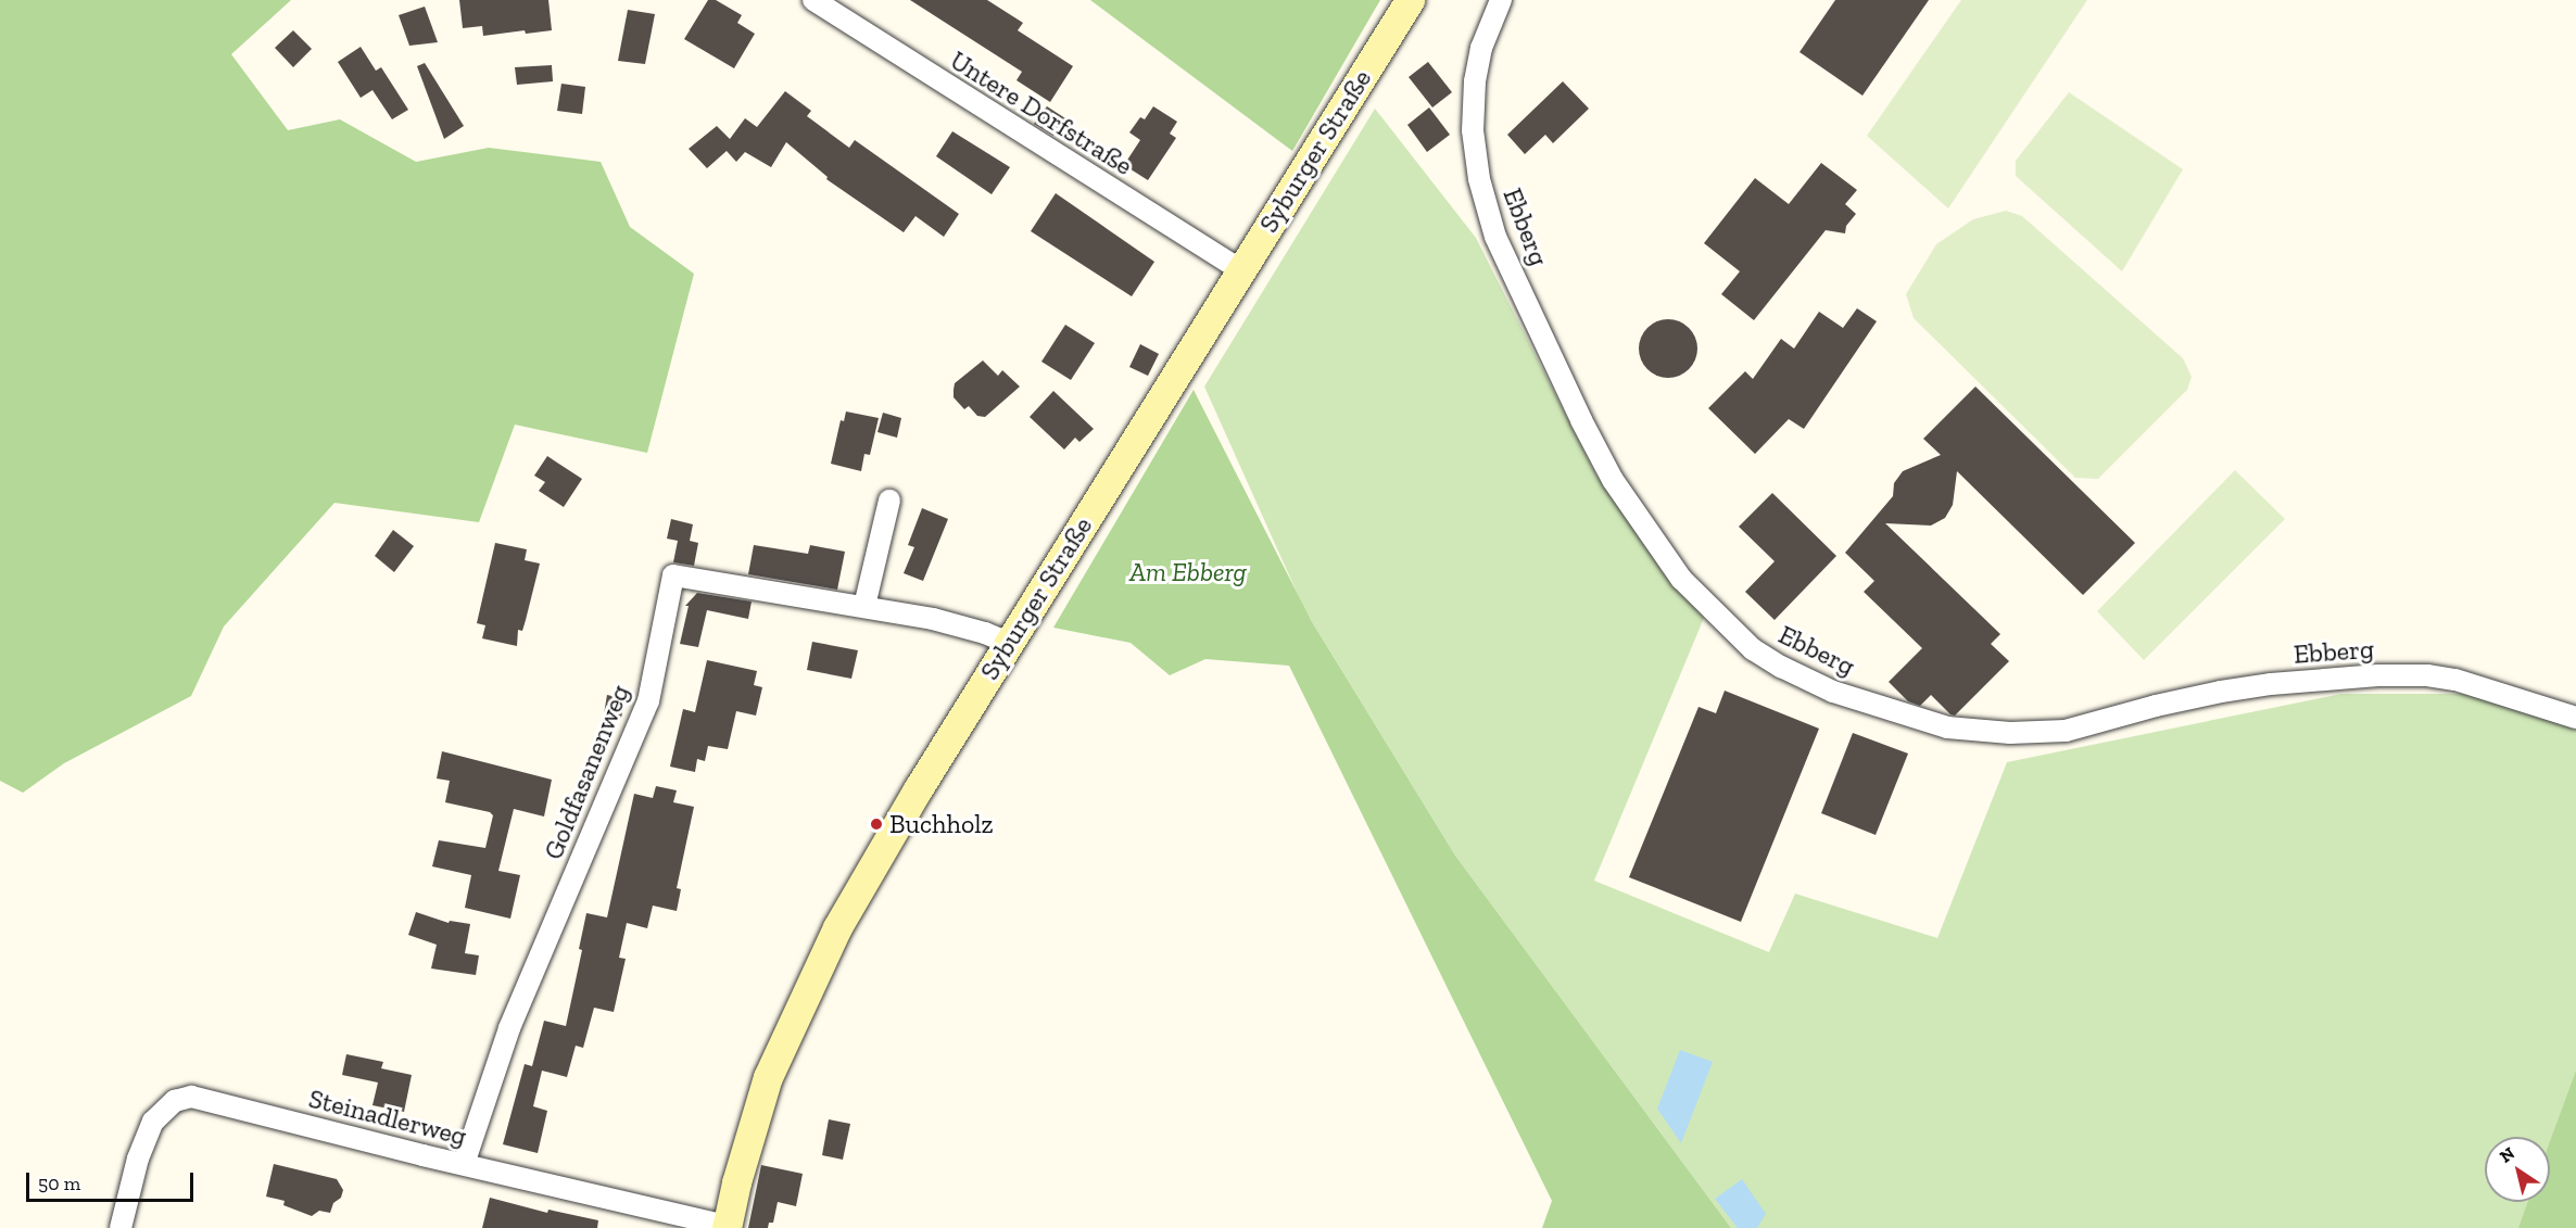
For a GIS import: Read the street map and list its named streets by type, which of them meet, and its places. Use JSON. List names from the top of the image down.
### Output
{
  "streets": {
    "street": [
      "Untere Dorfstraße",
      "Syburger Straße",
      "Ebberg",
      "Goldfasanenweg",
      "Steinadlerweg"
    ]
  },
  "crossings": [
    ["Untere Dorfstraße", "Syburger Straße"],
    ["Syburger Straße", "Goldfasanenweg"],
    ["Syburger Straße", "Steinadlerweg"],
    ["Goldfasanenweg", "Steinadlerweg"]
  ],
  "parks": ["Am Ebberg"],
  "places": ["Buchholz"],
  "scale_bar": "50 m",
  "north": "top left"
}
